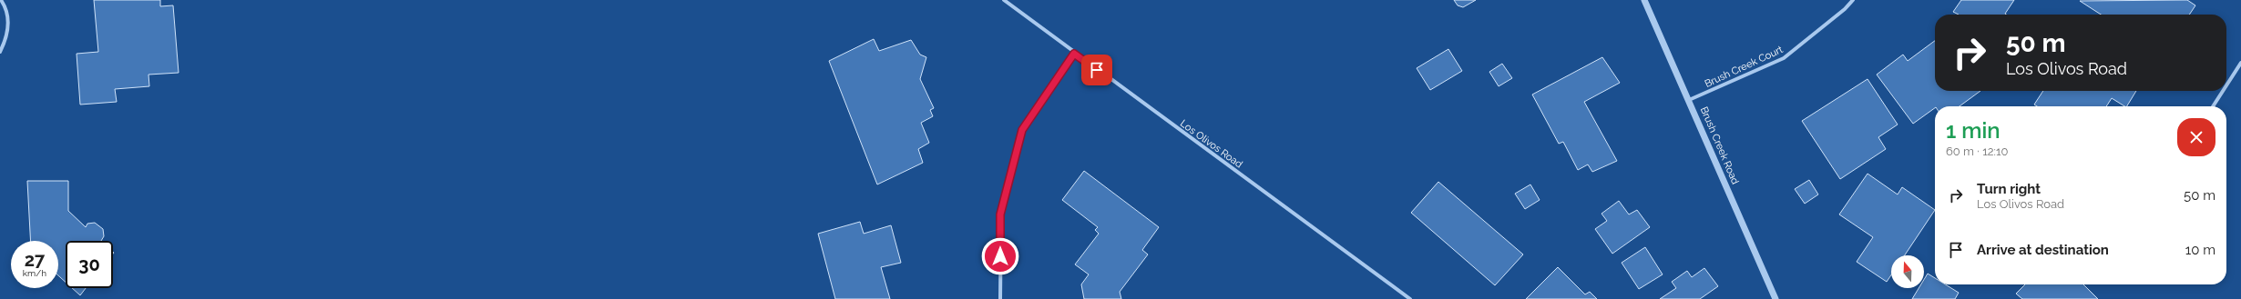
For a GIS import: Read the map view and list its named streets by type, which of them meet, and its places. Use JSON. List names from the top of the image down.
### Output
{
  "streets": {
    "street": ["Brush Creek Court", "Los Olivos Road", "Brush Creek Road"]
  },
  "crossings": [
    ["Brush Creek Court", "Brush Creek Road"]
  ],
  "north": "top",
  "page": {
    "turn": ["50 m", "Los Olivos Road"],
    "heading": ["1 min", "60 m · 12:10"],
    "list": [
      {
        "name": "Turn right",
        "note": "Los Olivos Road",
        "value": "50 m"
      },
      {
        "name": "Arrive at destination",
        "value": "10 m"
      }
    ],
    "speed": "27 km/h",
    "limit": "30"
  }
}
